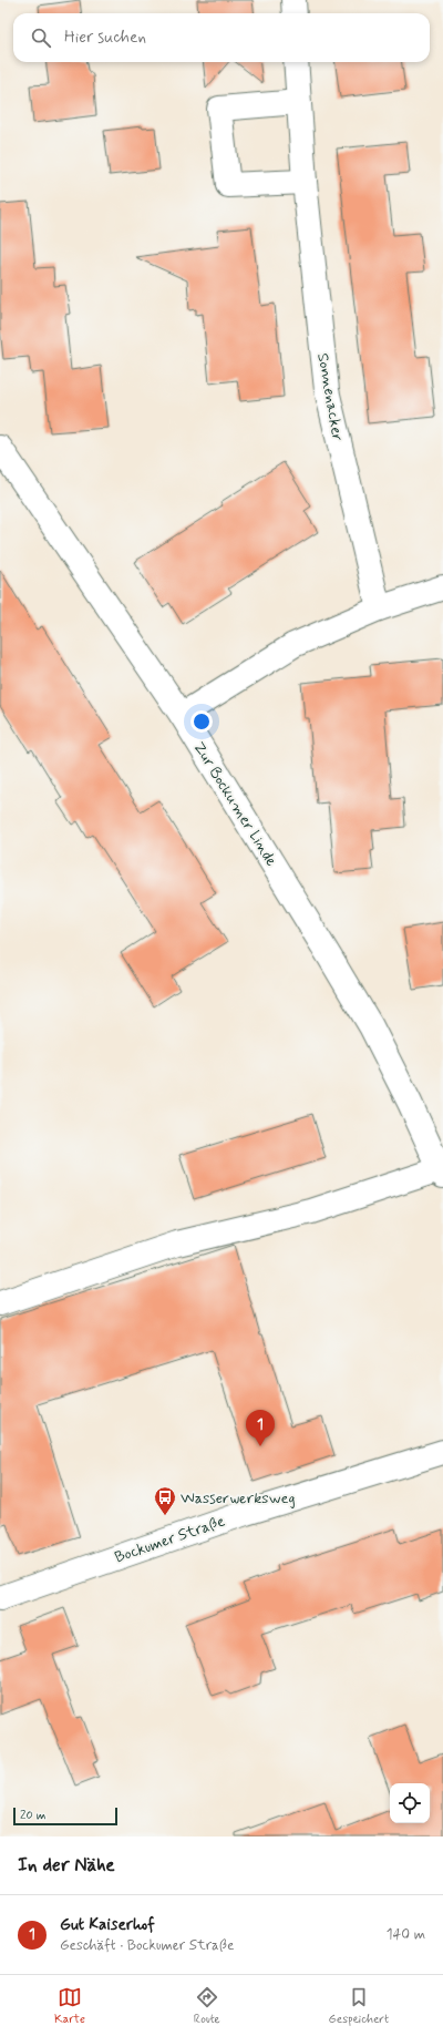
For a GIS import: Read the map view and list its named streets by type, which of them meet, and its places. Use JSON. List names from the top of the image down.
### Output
{
  "streets": {
    "street": ["Sonnenacker", "Zur Bockumer Linde", "Bockumer Straße"]
  },
  "places": {
    "bus stop": ["Wasserwerksweg"]
  },
  "scale_bar": "20 m",
  "page": {
    "search": "Hier suchen",
    "pins": "1",
    "scale": "20 m",
    "heading": "In der Nähe",
    "list": [
      {
        "mark": "1",
        "name": "Gut Kaiserhof",
        "note": "Geschäft · Bockumer Straße",
        "value": "140 m"
      }
    ],
    "nav": ["Karte", "Route", "Gespeichert"]
  }
}
